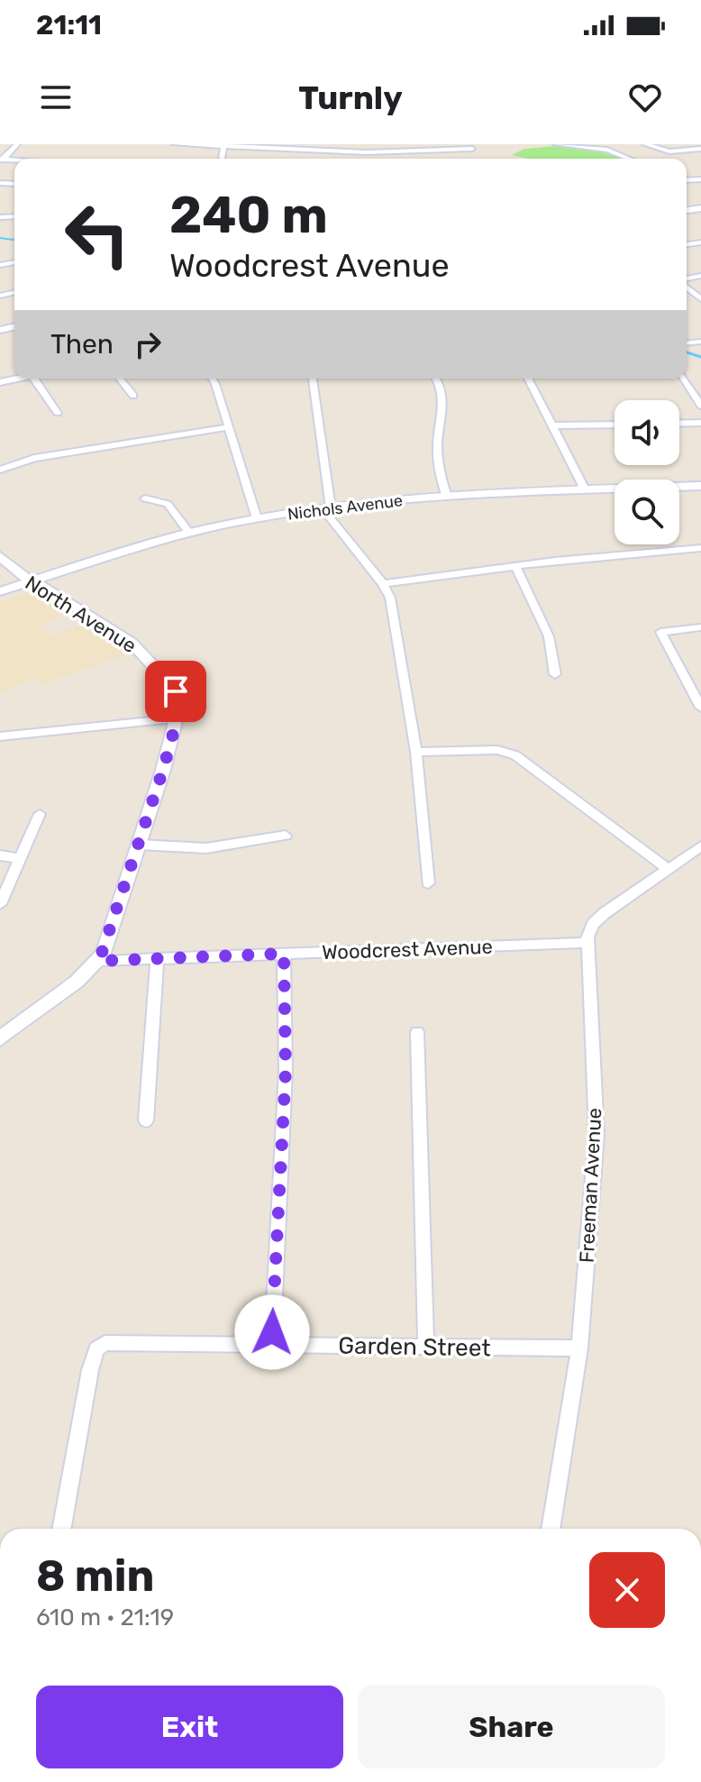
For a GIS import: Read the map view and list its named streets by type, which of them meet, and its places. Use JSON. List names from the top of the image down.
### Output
{
  "streets": {
    "main road": ["Nichols Avenue", "North Avenue"],
    "street": ["Woodcrest Avenue", "Freeman Avenue", "Garden Street"]
  },
  "crossings": [
    ["Nichols Avenue", "North Avenue"],
    ["North Avenue", "Woodcrest Avenue"],
    ["Woodcrest Avenue", "Freeman Avenue"],
    ["Freeman Avenue", "Garden Street"]
  ],
  "page": {
    "status": "21:11",
    "header": "Turnly",
    "turn": ["240 m", "Woodcrest Avenue"],
    "then": "Then",
    "heading": ["8 min", "610 m · 21:19"],
    "buttons": ["Exit", "Share"]
  }
}
